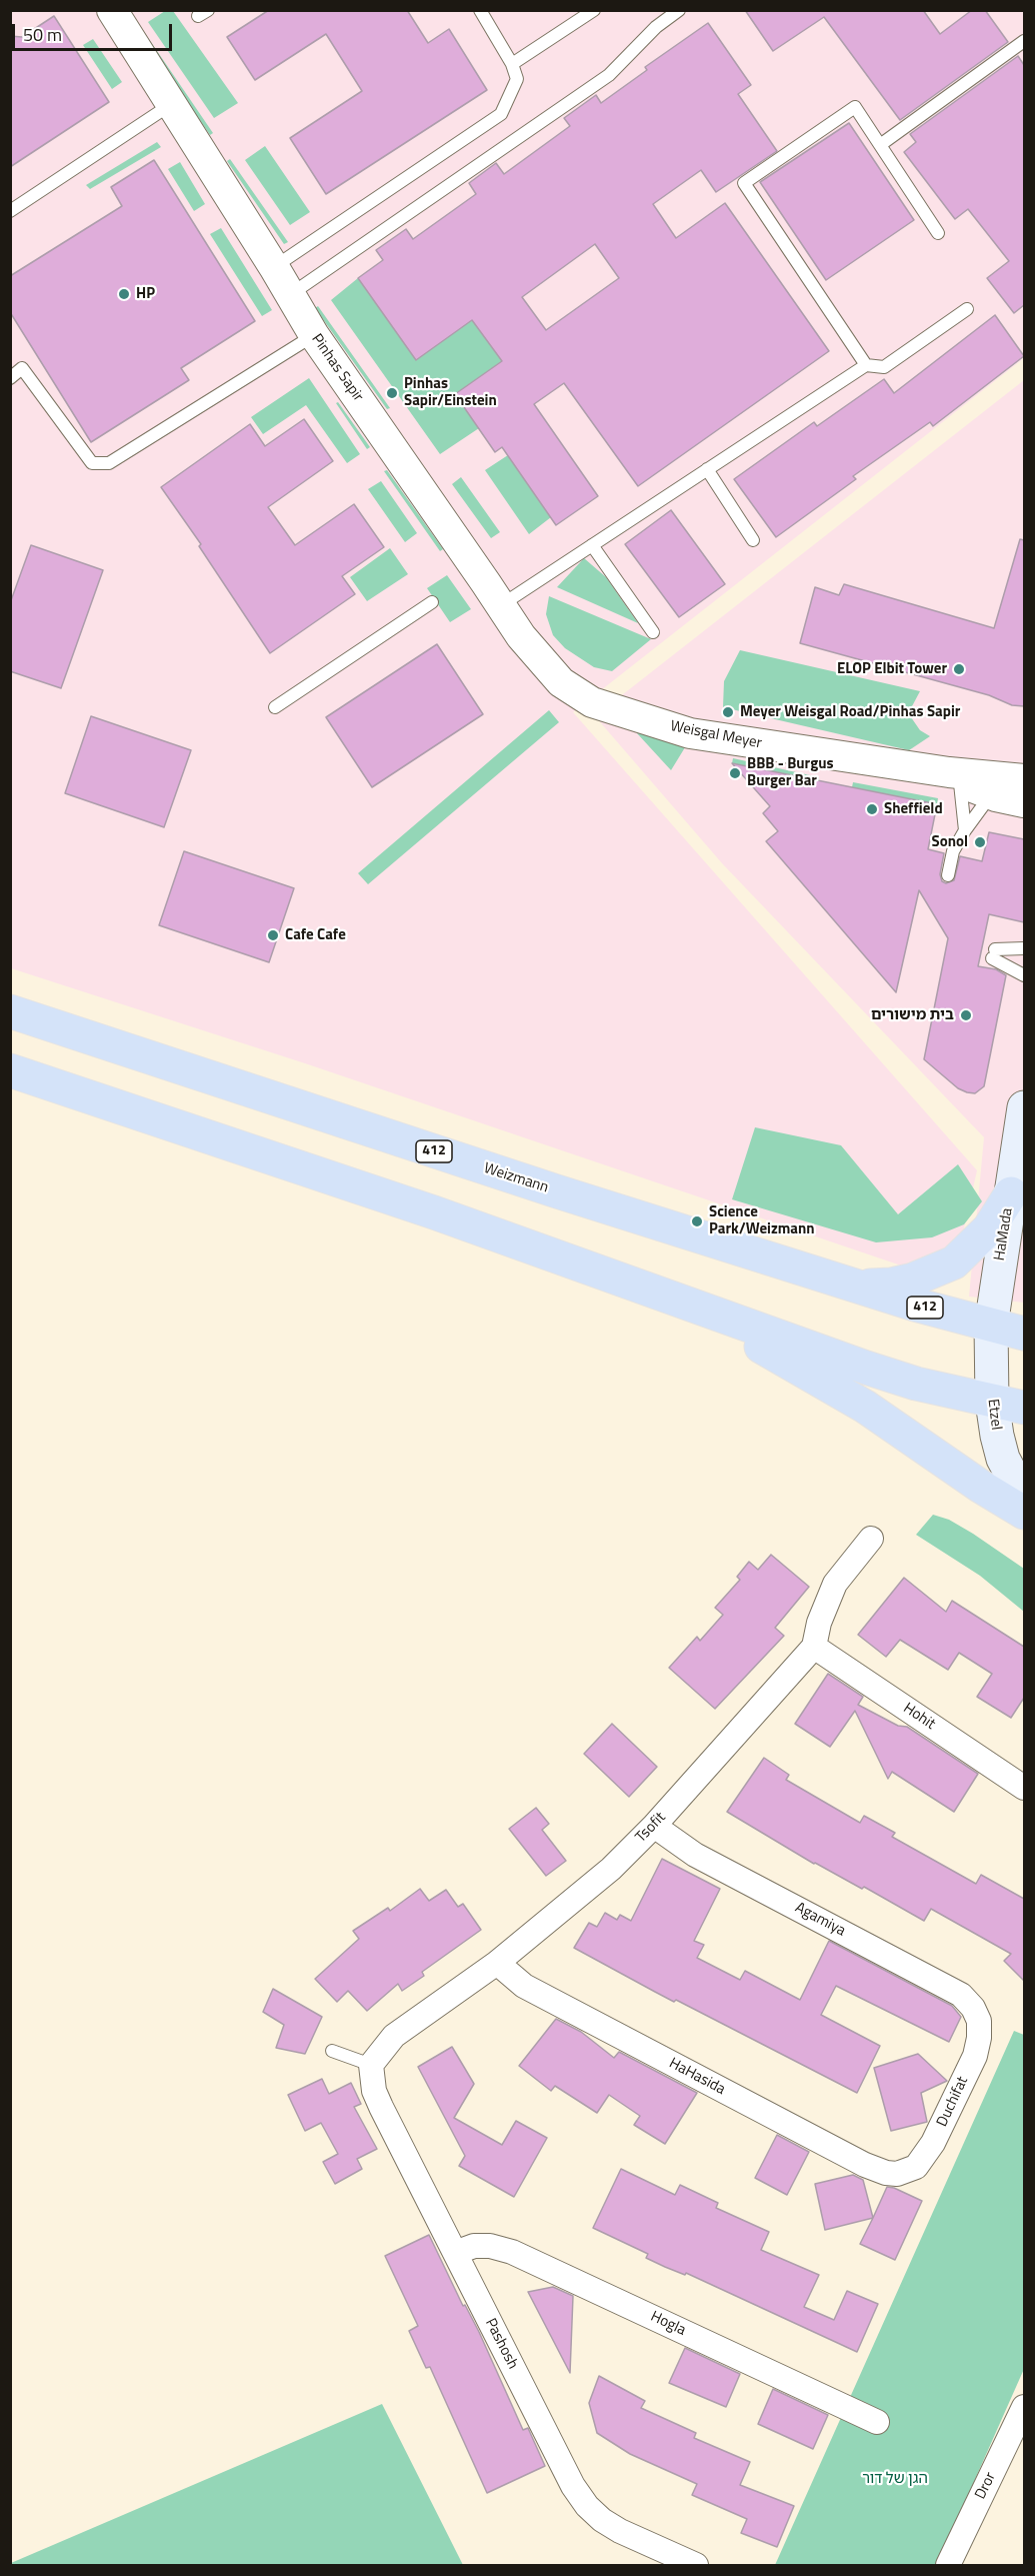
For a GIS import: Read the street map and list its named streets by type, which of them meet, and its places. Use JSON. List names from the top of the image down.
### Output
{
  "streets": {
    "main road": [
      "412",
      "Weizmann",
      "HaMada",
      "Etzel"
    ],
    "street": [
      "Pinhas Sapir",
      "Weisgal Meyer",
      "Hohit",
      "Tsofit",
      "Agamiya",
      "HaHasida",
      "Duchifat",
      "Hogla",
      "Pashosh",
      "Dror"
    ]
  },
  "crossings": [
    ["Pinhas Sapir", "Weisgal Meyer"],
    ["Weizmann", "HaMada"],
    ["Weizmann", "Etzel"],
    ["HaMada", "Etzel"],
    ["Hohit", "Tsofit"],
    ["Tsofit", "Agamiya"],
    ["Tsofit", "HaHasida"],
    ["Tsofit", "Pashosh"],
    ["Agamiya", "Duchifat"],
    ["HaHasida", "Duchifat"],
    ["Hogla", "Pashosh"]
  ],
  "parks": ["הגן של דור"],
  "places": [
    "HP",
    "Pinhas Sapir/Einstein",
    "ELOP Elbit Tower",
    "Meyer Weisgal Road/Pinhas Sapir",
    "BBB - Burgus Burger Bar",
    "Sheffield",
    "Sonol",
    "Cafe Cafe",
    "בית מישורים",
    "Science Park/Weizmann"
  ],
  "scale_bar": "50 m"
}
